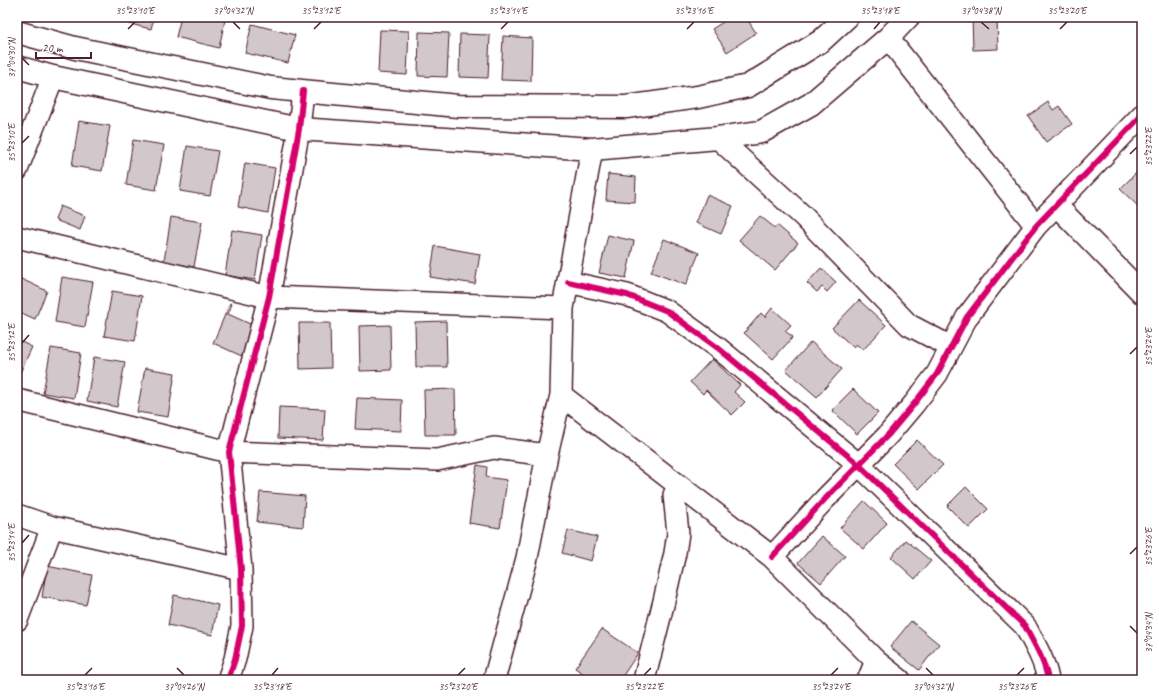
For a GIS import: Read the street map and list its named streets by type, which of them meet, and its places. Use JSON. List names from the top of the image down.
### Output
{
  "scale_bar": "20 m",
  "coordinates": [
    "35°23'10\"E",
    "37°04'32\"N",
    "35°23'12\"E",
    "35°23'14\"E",
    "35°23'16\"E",
    "35°23'18\"E",
    "37°04'38\"N",
    "35°23'20\"E",
    "37°04'30\"N",
    "35°23'22\"E",
    "35°23'24\"E",
    "35°23'26\"E",
    "37°04'34\"N",
    "37°04'26\"N"
  ]
}
